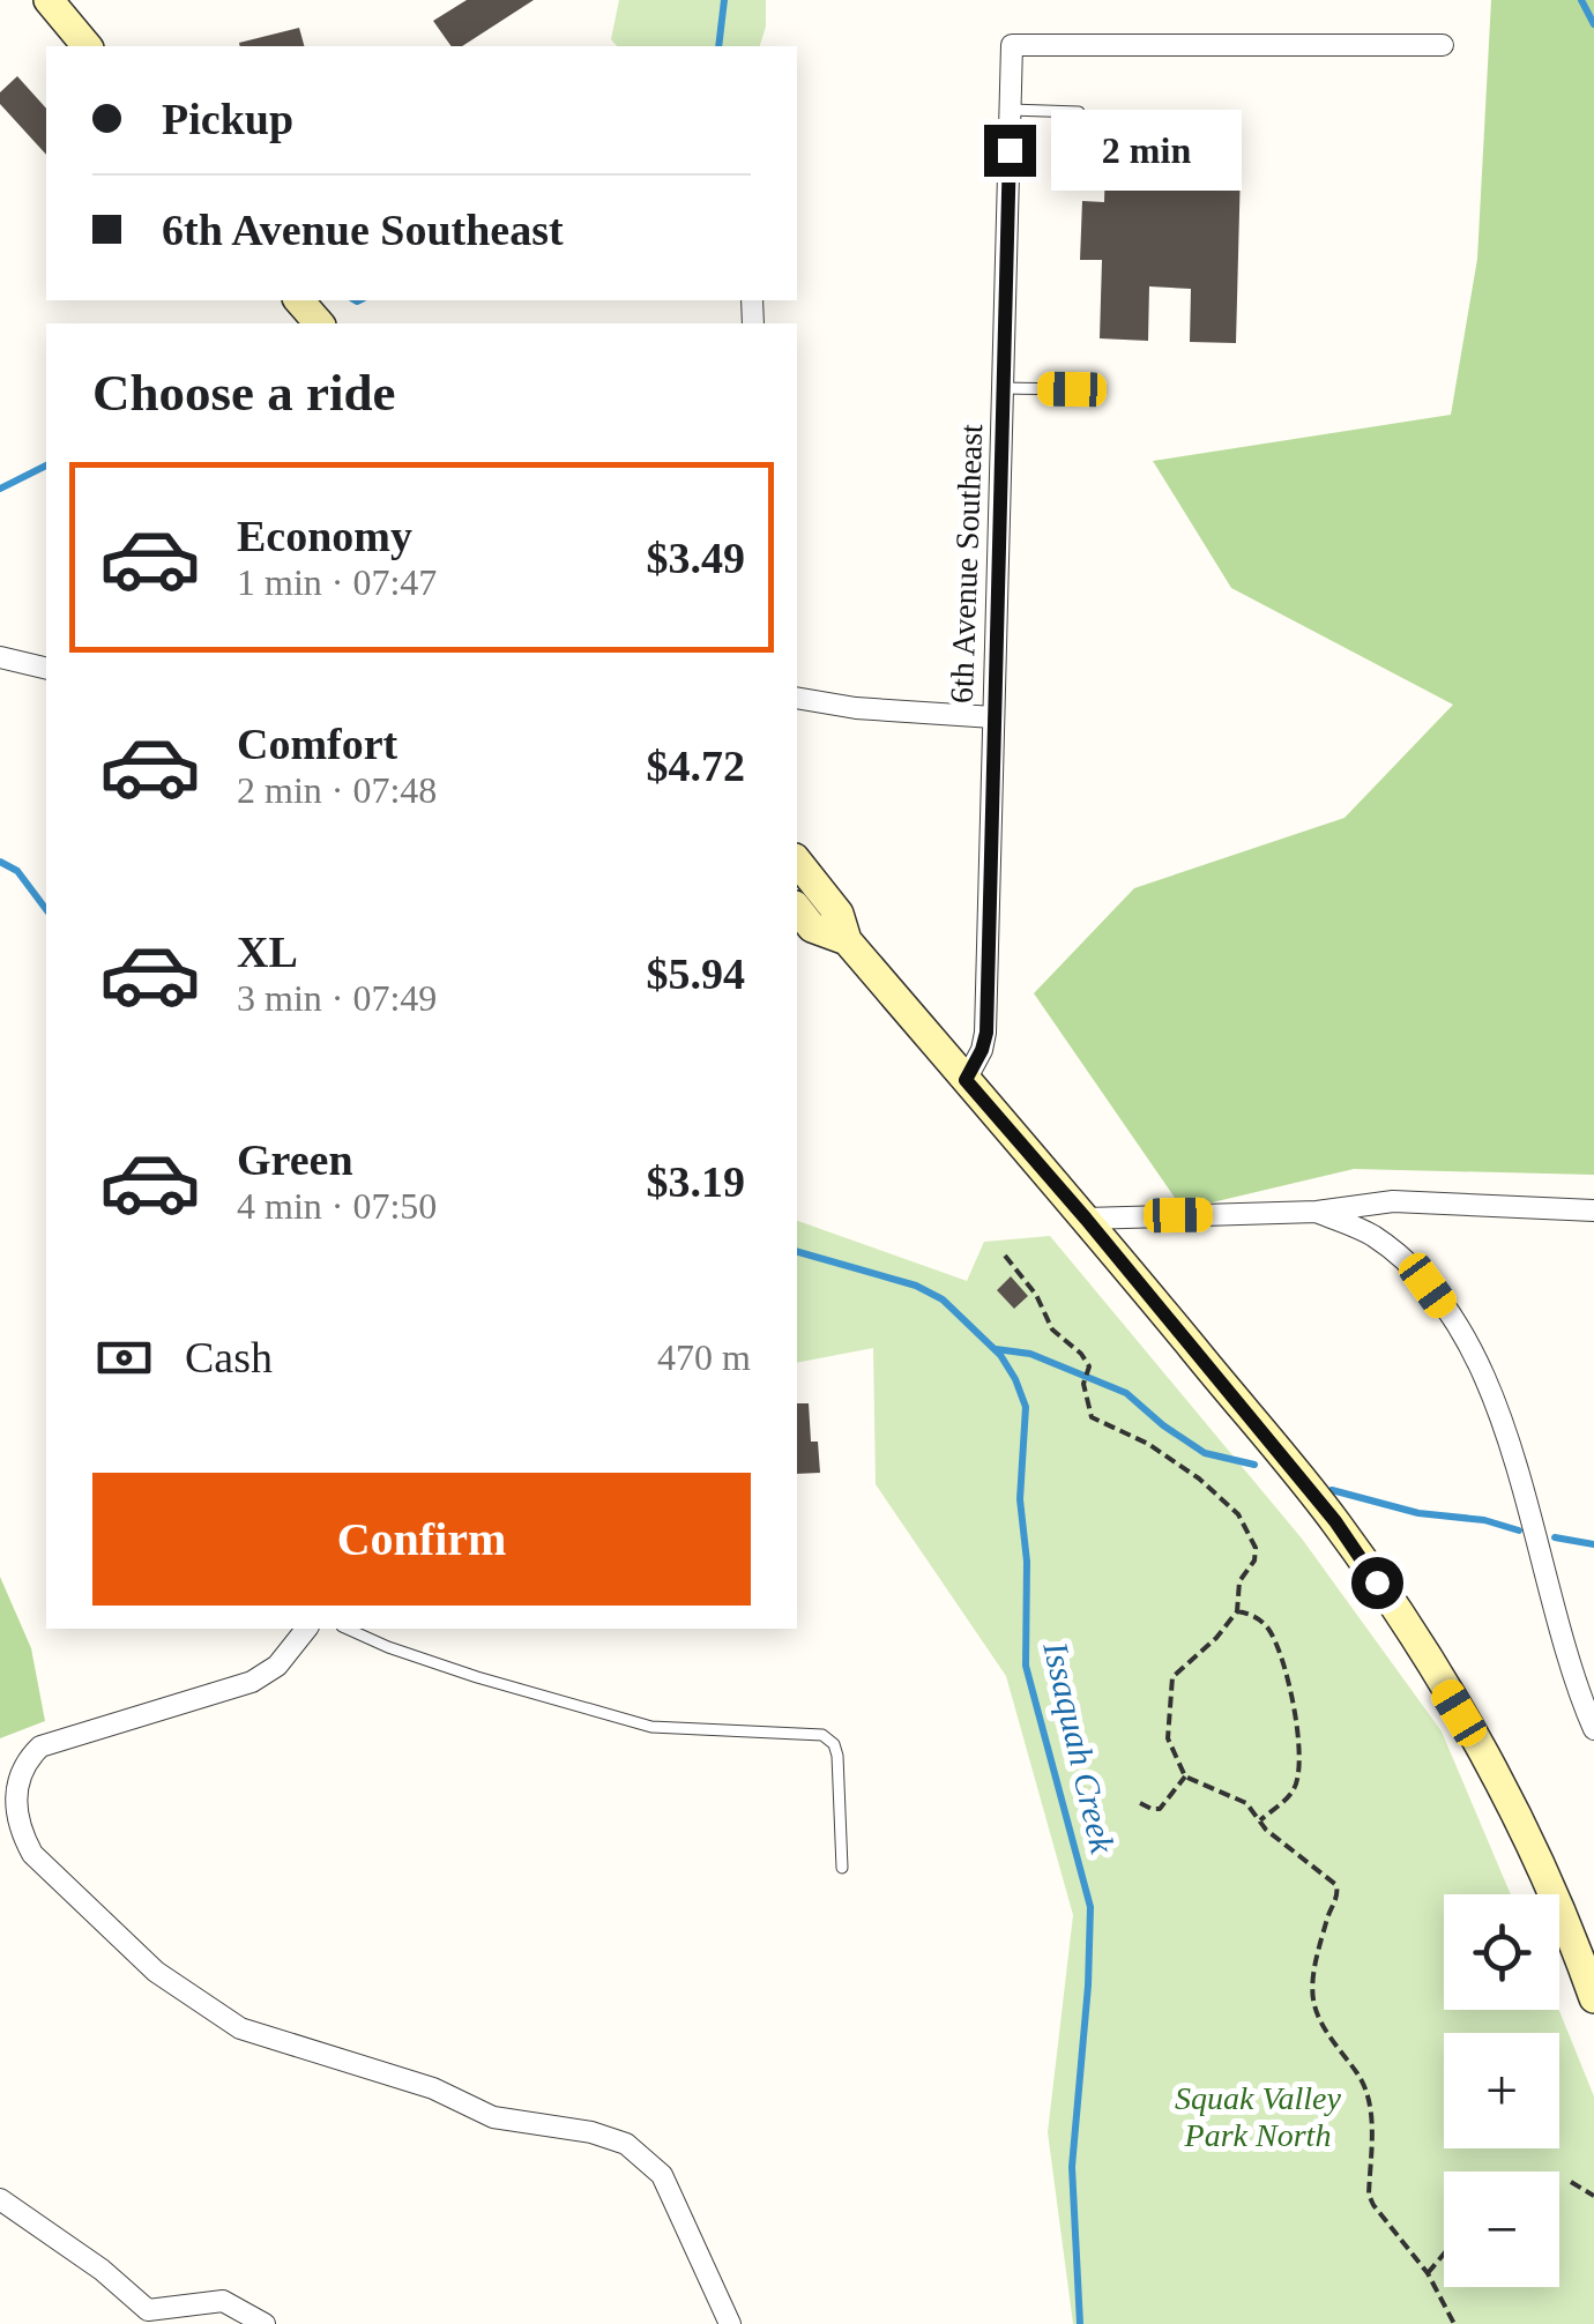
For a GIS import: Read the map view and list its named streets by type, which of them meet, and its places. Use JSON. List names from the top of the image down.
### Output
{
  "streets": {
    "street": ["6th Avenue Southeast"]
  },
  "water": ["Issaquah Creek"],
  "parks": ["Squak Valley Park North"],
  "page": {
    "banner": ["Pickup", "6th Avenue Southeast"],
    "bubble": "2 min",
    "heading": "Choose a ride",
    "list": [
      {
        "name": "Economy",
        "note": "1 min · 07:47",
        "value": "$3.49"
      },
      {
        "name": "Comfort",
        "note": "2 min · 07:48",
        "value": "$4.72"
      },
      {
        "name": "XL",
        "note": "3 min · 07:49",
        "value": "$5.94"
      },
      {
        "name": "Green",
        "note": "4 min · 07:50",
        "value": "$3.19"
      }
    ],
    "pay": ["Cash", "470 m"],
    "buttons": "Confirm",
    "map_buttons": ["+", "−"]
  }
}
